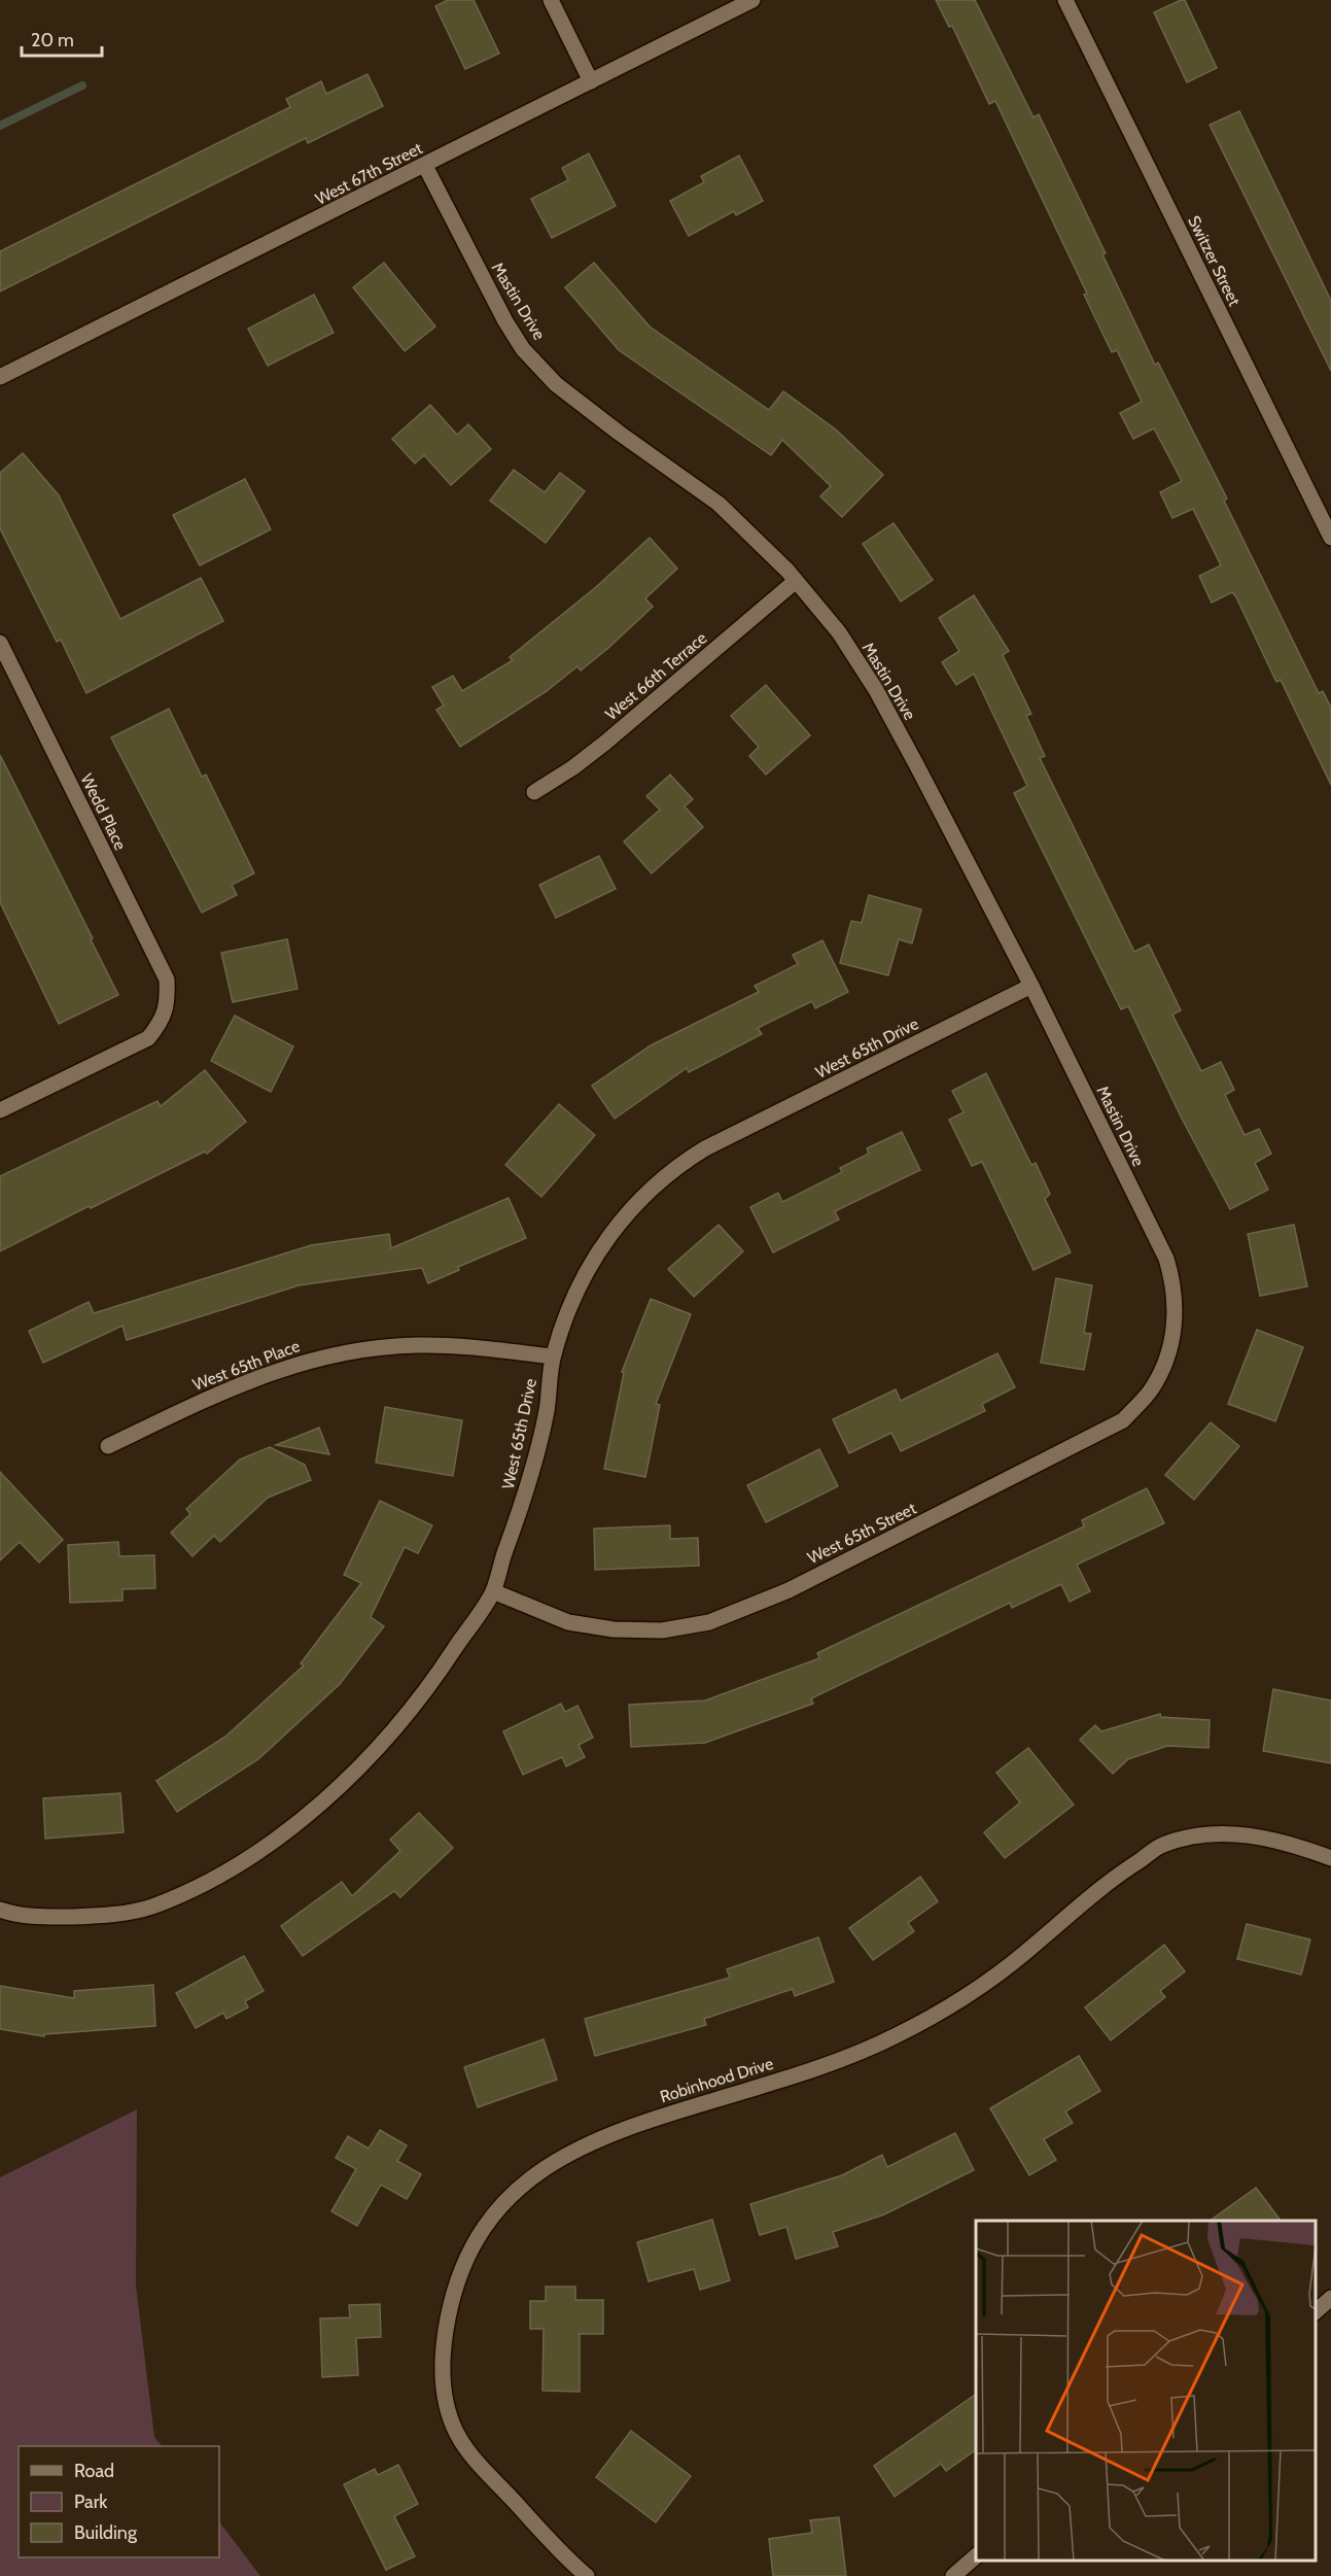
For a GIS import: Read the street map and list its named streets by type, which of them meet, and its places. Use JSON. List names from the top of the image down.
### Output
{
  "streets": {
    "street": [
      "West 67th Street",
      "Switzer Street",
      "Mastin Drive",
      "West 66th Terrace",
      "Wedd Place",
      "West 65th Drive",
      "West 65th Place",
      "West 65th Street",
      "Robinhood Drive"
    ]
  },
  "crossings": [
    ["West 67th Street", "Mastin Drive"],
    ["Mastin Drive", "West 66th Terrace"],
    ["Mastin Drive", "West 65th Drive"],
    ["Mastin Drive", "West 65th Street"],
    ["West 65th Drive", "West 65th Place"],
    ["West 65th Drive", "West 65th Street"]
  ],
  "legend": ["Road", "Park", "Building"],
  "scale_bar": "20 m"
}
